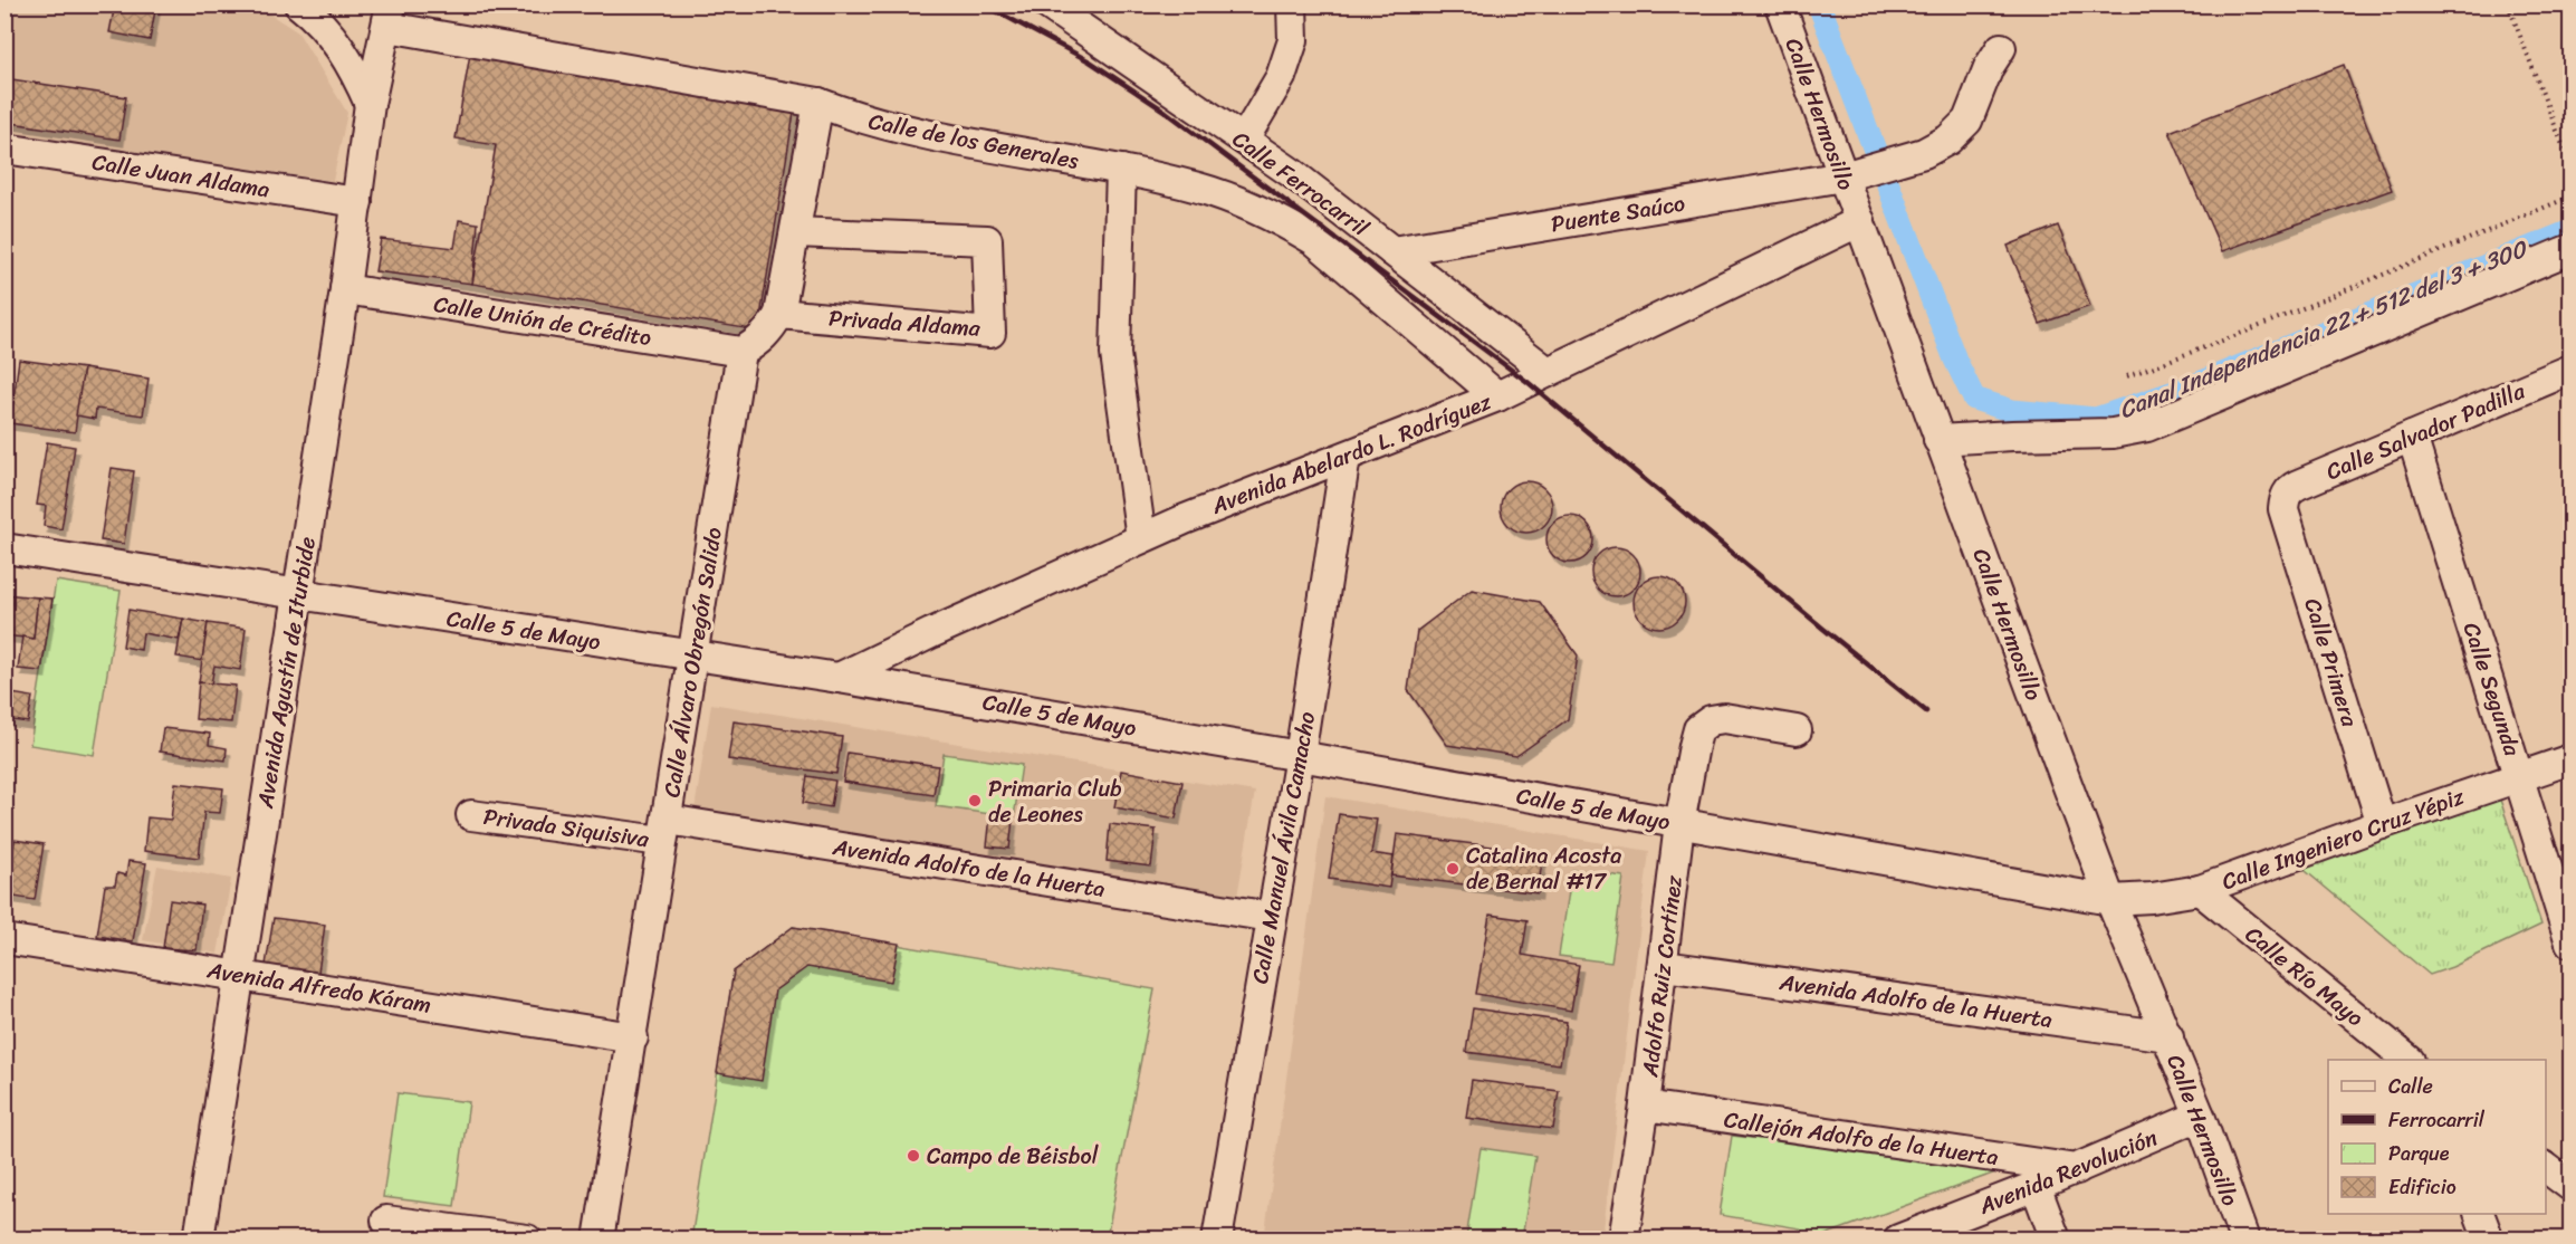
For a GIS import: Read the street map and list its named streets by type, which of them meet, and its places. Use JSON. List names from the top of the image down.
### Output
{
  "streets": {
    "street": [
      "Calle Hermosillo",
      "Calle de los Generales",
      "Calle Juan Aldama",
      "Calle Ferrocarril",
      "Puente Saúco",
      "Calle Unión de Crédito",
      "Privada Aldama",
      "Calle Salvador Padilla",
      "Avenida Abelardo L. Rodríguez",
      "Calle 5 de Mayo",
      "Calle Álvaro Obregón Salido",
      "Calle Primera",
      "Avenida Agustín de Iturbide",
      "Calle Segunda",
      "Privada Siquisiva",
      "Calle Ingeniero Cruz Yépiz",
      "Calle Manuel Ávila Camacho",
      "Avenida Adolfo de la Huerta",
      "Adolfo Ruiz Cortínez",
      "Calle Río Mayo",
      "Avenida Alfredo Káram",
      "Callejón Adolfo de la Huerta",
      "Avenida Revolución"
    ]
  },
  "crossings": [
    ["Calle Hermosillo", "Puente Saúco"],
    ["Calle Hermosillo", "Avenida Abelardo L. Rodríguez"],
    ["Calle Hermosillo", "Calle 5 de Mayo"],
    ["Calle Hermosillo", "Calle Ingeniero Cruz Yépiz"],
    ["Calle Hermosillo", "Avenida Adolfo de la Huerta"],
    ["Calle Hermosillo", "Avenida Revolución"],
    ["Calle de los Generales", "Avenida Abelardo L. Rodríguez"],
    ["Calle de los Generales", "Avenida Agustín de Iturbide"],
    ["Calle Juan Aldama", "Avenida Agustín de Iturbide"],
    ["Calle Ferrocarril", "Puente Saúco"],
    ["Calle Ferrocarril", "Avenida Abelardo L. Rodríguez"],
    ["Calle Unión de Crédito", "Calle Álvaro Obregón Salido"],
    ["Calle Unión de Crédito", "Avenida Agustín de Iturbide"],
    ["Calle Salvador Padilla", "Calle Primera"],
    ["Calle Salvador Padilla", "Calle Segunda"],
    ["Avenida Abelardo L. Rodríguez", "Calle 5 de Mayo"],
    ["Avenida Abelardo L. Rodríguez", "Calle Manuel Ávila Camacho"],
    ["Calle 5 de Mayo", "Calle Álvaro Obregón Salido"],
    ["Calle 5 de Mayo", "Avenida Agustín de Iturbide"],
    ["Calle 5 de Mayo", "Calle Ingeniero Cruz Yépiz"],
    ["Calle 5 de Mayo", "Calle Manuel Ávila Camacho"],
    ["Calle 5 de Mayo", "Adolfo Ruiz Cortínez"],
    ["Calle Álvaro Obregón Salido", "Privada Siquisiva"],
    ["Calle Álvaro Obregón Salido", "Avenida Adolfo de la Huerta"],
    ["Calle Álvaro Obregón Salido", "Avenida Alfredo Káram"],
    ["Calle Primera", "Calle Ingeniero Cruz Yépiz"],
    ["Avenida Agustín de Iturbide", "Avenida Alfredo Káram"],
    ["Calle Segunda", "Calle Ingeniero Cruz Yépiz"],
    ["Privada Siquisiva", "Avenida Adolfo de la Huerta"],
    ["Calle Ingeniero Cruz Yépiz", "Calle Río Mayo"],
    ["Calle Manuel Ávila Camacho", "Avenida Adolfo de la Huerta"],
    ["Avenida Adolfo de la Huerta", "Adolfo Ruiz Cortínez"],
    ["Adolfo Ruiz Cortínez", "Callejón Adolfo de la Huerta"],
    ["Callejón Adolfo de la Huerta", "Avenida Revolución"]
  ],
  "water": ["Canal Independencia 22 + 512 del 3 + 300"],
  "places": ["Primaria Club de Leones", "Catalina Acosta de Bernal #17", "Campo de Béisbol"],
  "legend": [
    "Calle",
    "Ferrocarril",
    "Parque",
    "Edificio"
  ]
}
